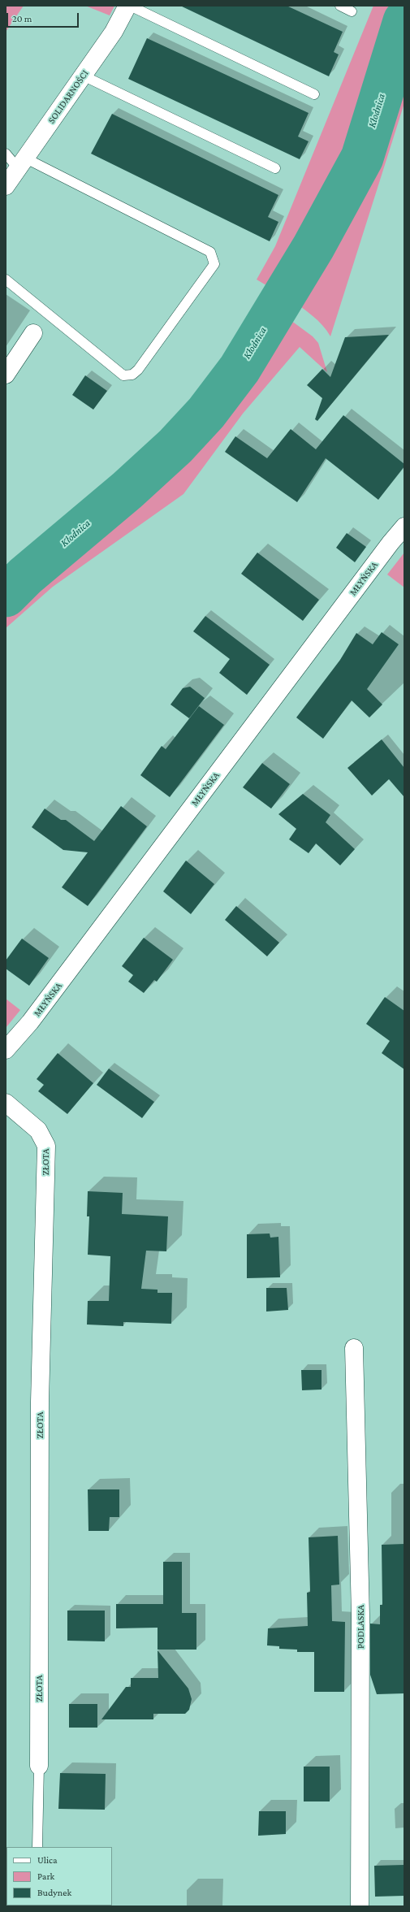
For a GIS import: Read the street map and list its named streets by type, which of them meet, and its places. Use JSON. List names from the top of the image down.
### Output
{
  "streets": {
    "street": [
      "SOLIDARNOŚCI",
      "MŁYŃSKA",
      "ZŁOTA",
      "PODLASKA"
    ]
  },
  "water": ["Kłodnica"],
  "legend": ["Ulica", "Park", "Budynek"],
  "scale_bar": "20 m"
}
